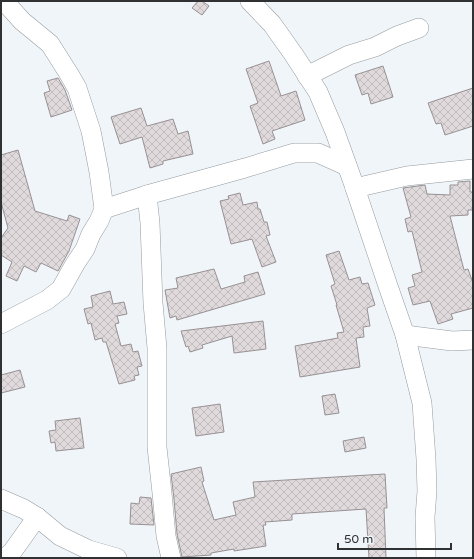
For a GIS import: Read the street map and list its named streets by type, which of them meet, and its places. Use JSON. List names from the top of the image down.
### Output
{
  "scale_bar": "50 m"
}
